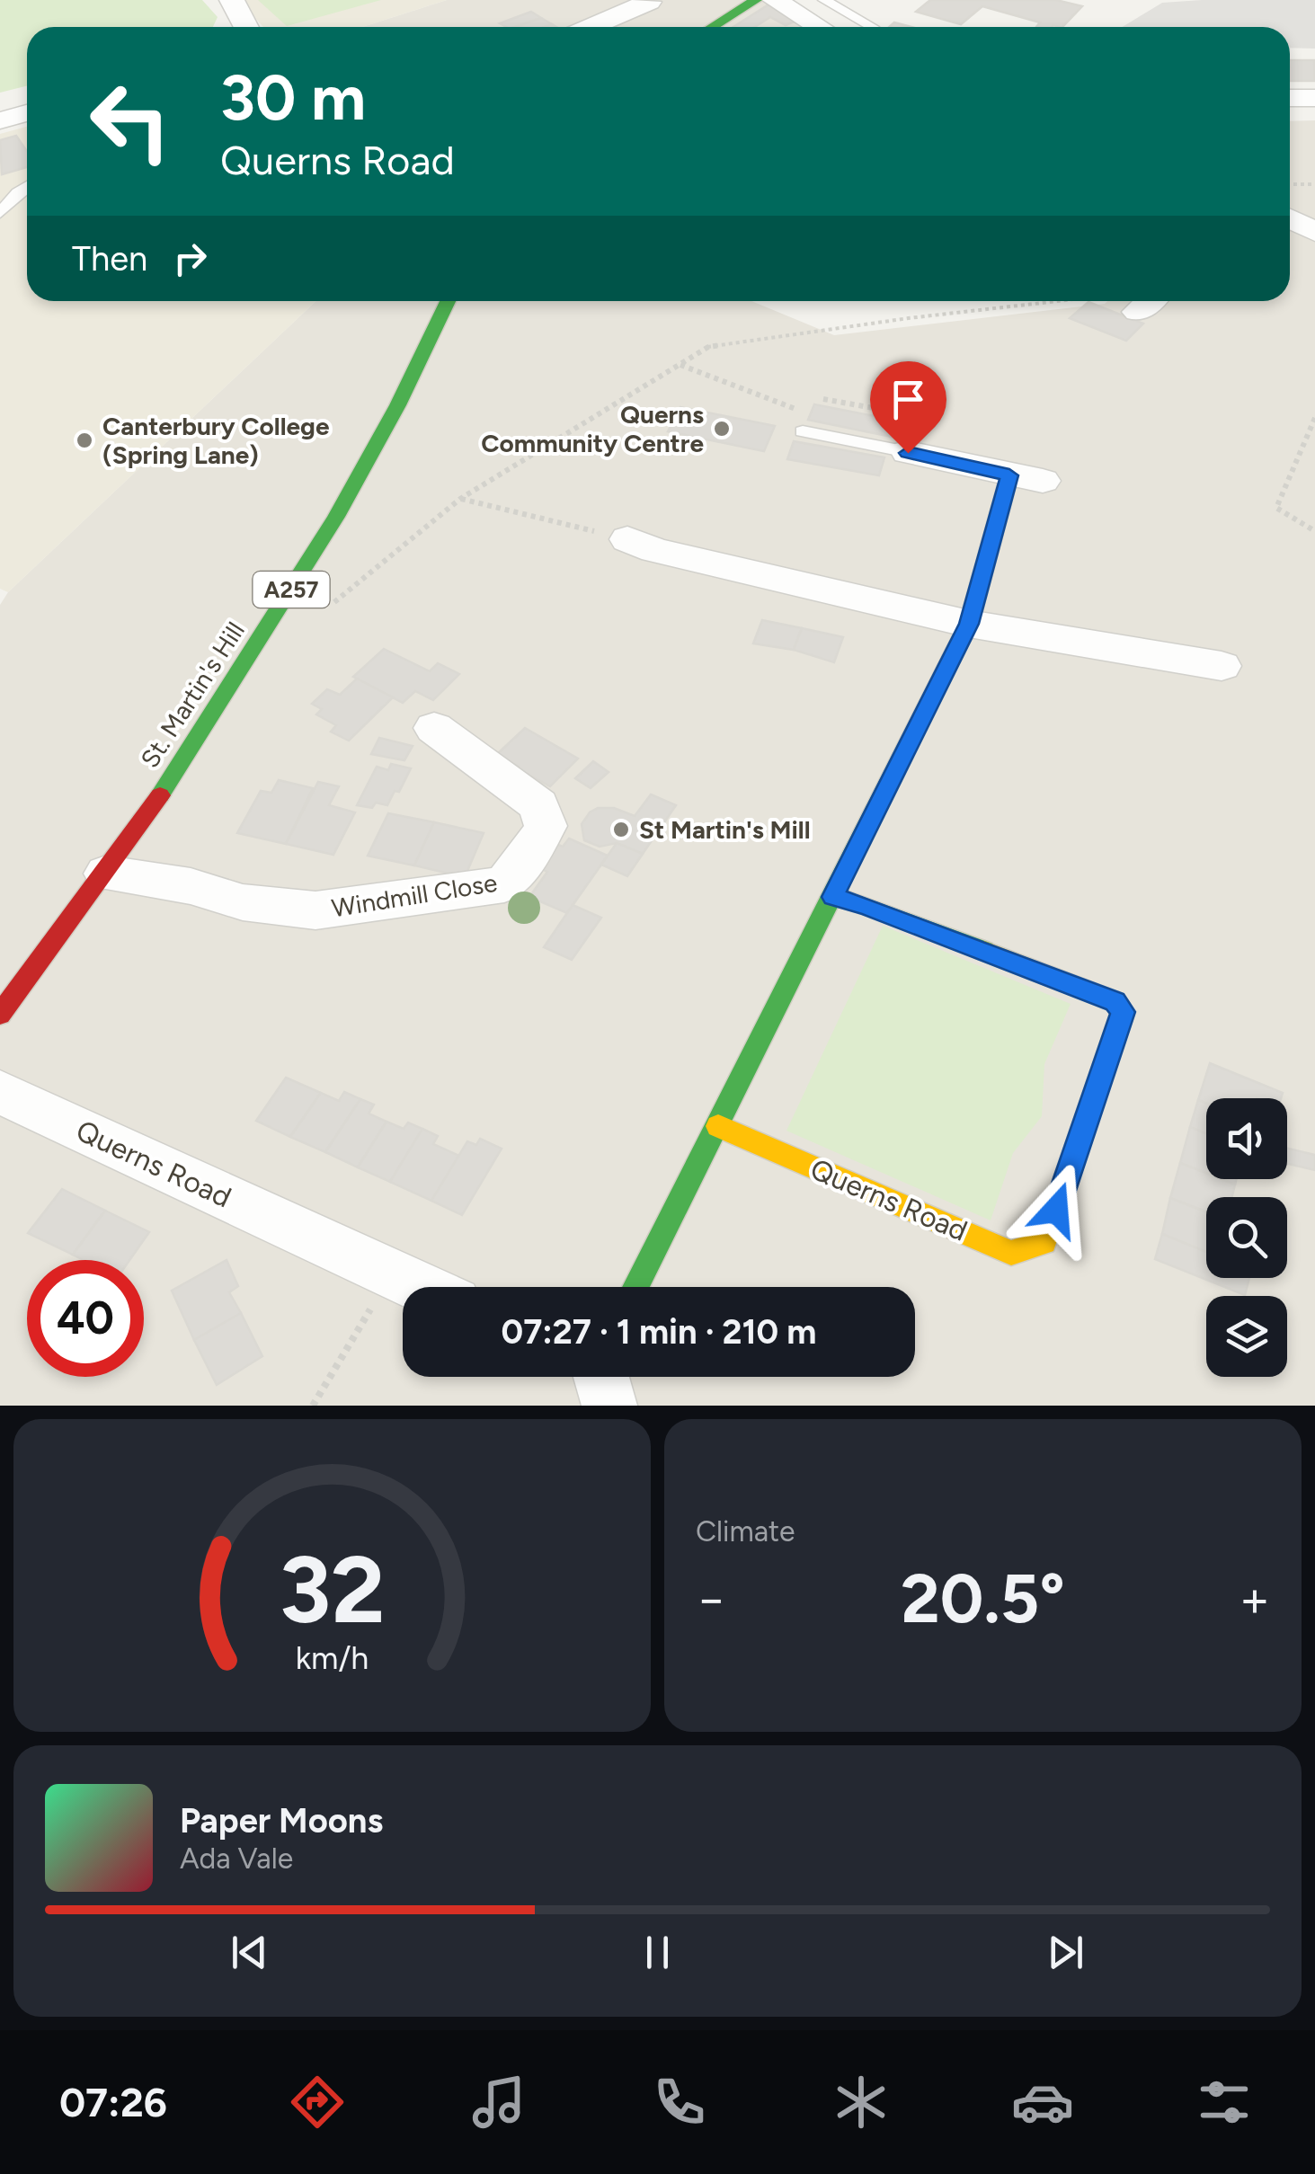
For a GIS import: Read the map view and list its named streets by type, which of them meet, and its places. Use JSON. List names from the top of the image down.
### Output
{
  "streets": {
    "street": [
      "A257",
      "St. Martin's Hill",
      "Windmill Close",
      "Querns Road"
    ]
  },
  "crossings": [
    ["St. Martin's Hill", "Windmill Close"]
  ],
  "places": ["Querns Community Centre", "Canterbury College (Spring Lane)", "St Martin's Mill"],
  "page": {
    "turn": ["30 m", "Querns Road"],
    "then": "Then",
    "limit": "40",
    "trip": "07:27 · 1 min · 210 m",
    "tile": "Climate",
    "heat": ["−", "20.5°", "+"],
    "song": ["Paper Moons", "Ada Vale"],
    "tabs": "07:26",
    "gauge": ["32", "km/h"]
  }
}
